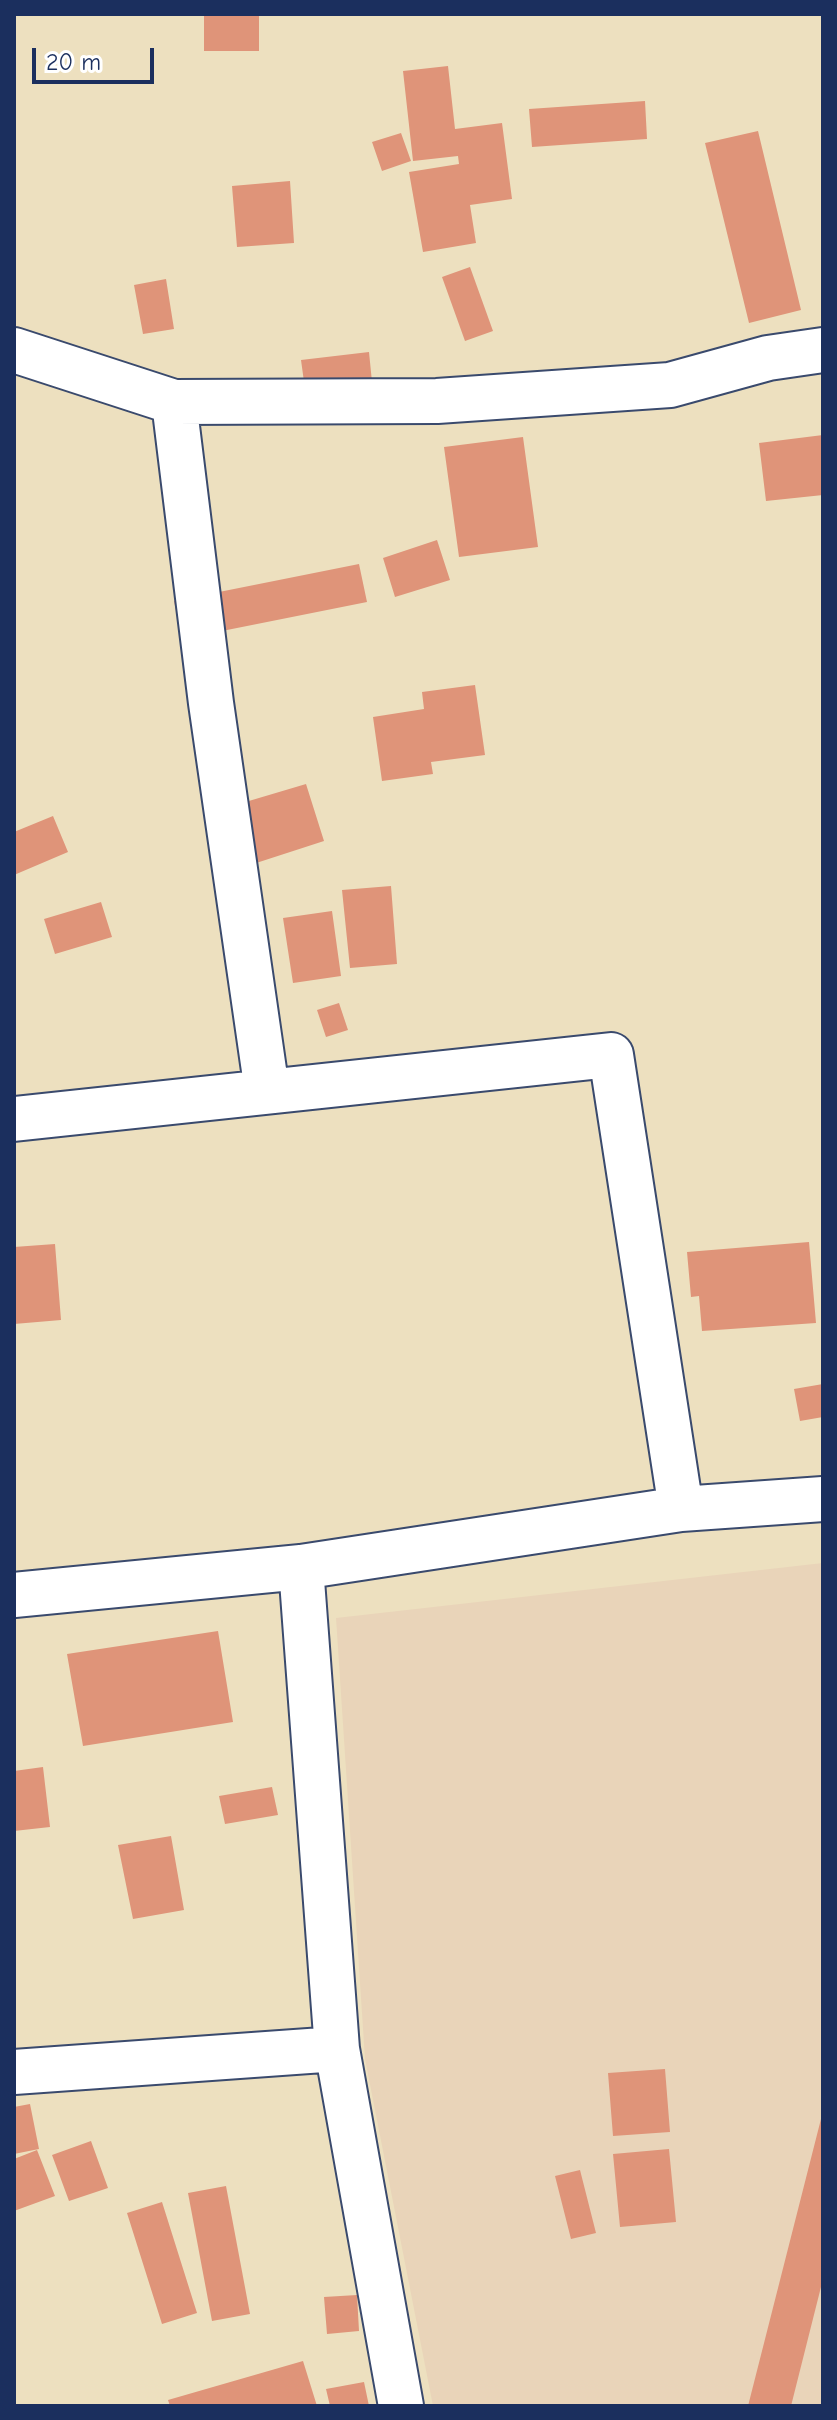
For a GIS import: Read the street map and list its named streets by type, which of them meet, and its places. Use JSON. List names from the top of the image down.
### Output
{
  "scale_bar": "20 m"
}
